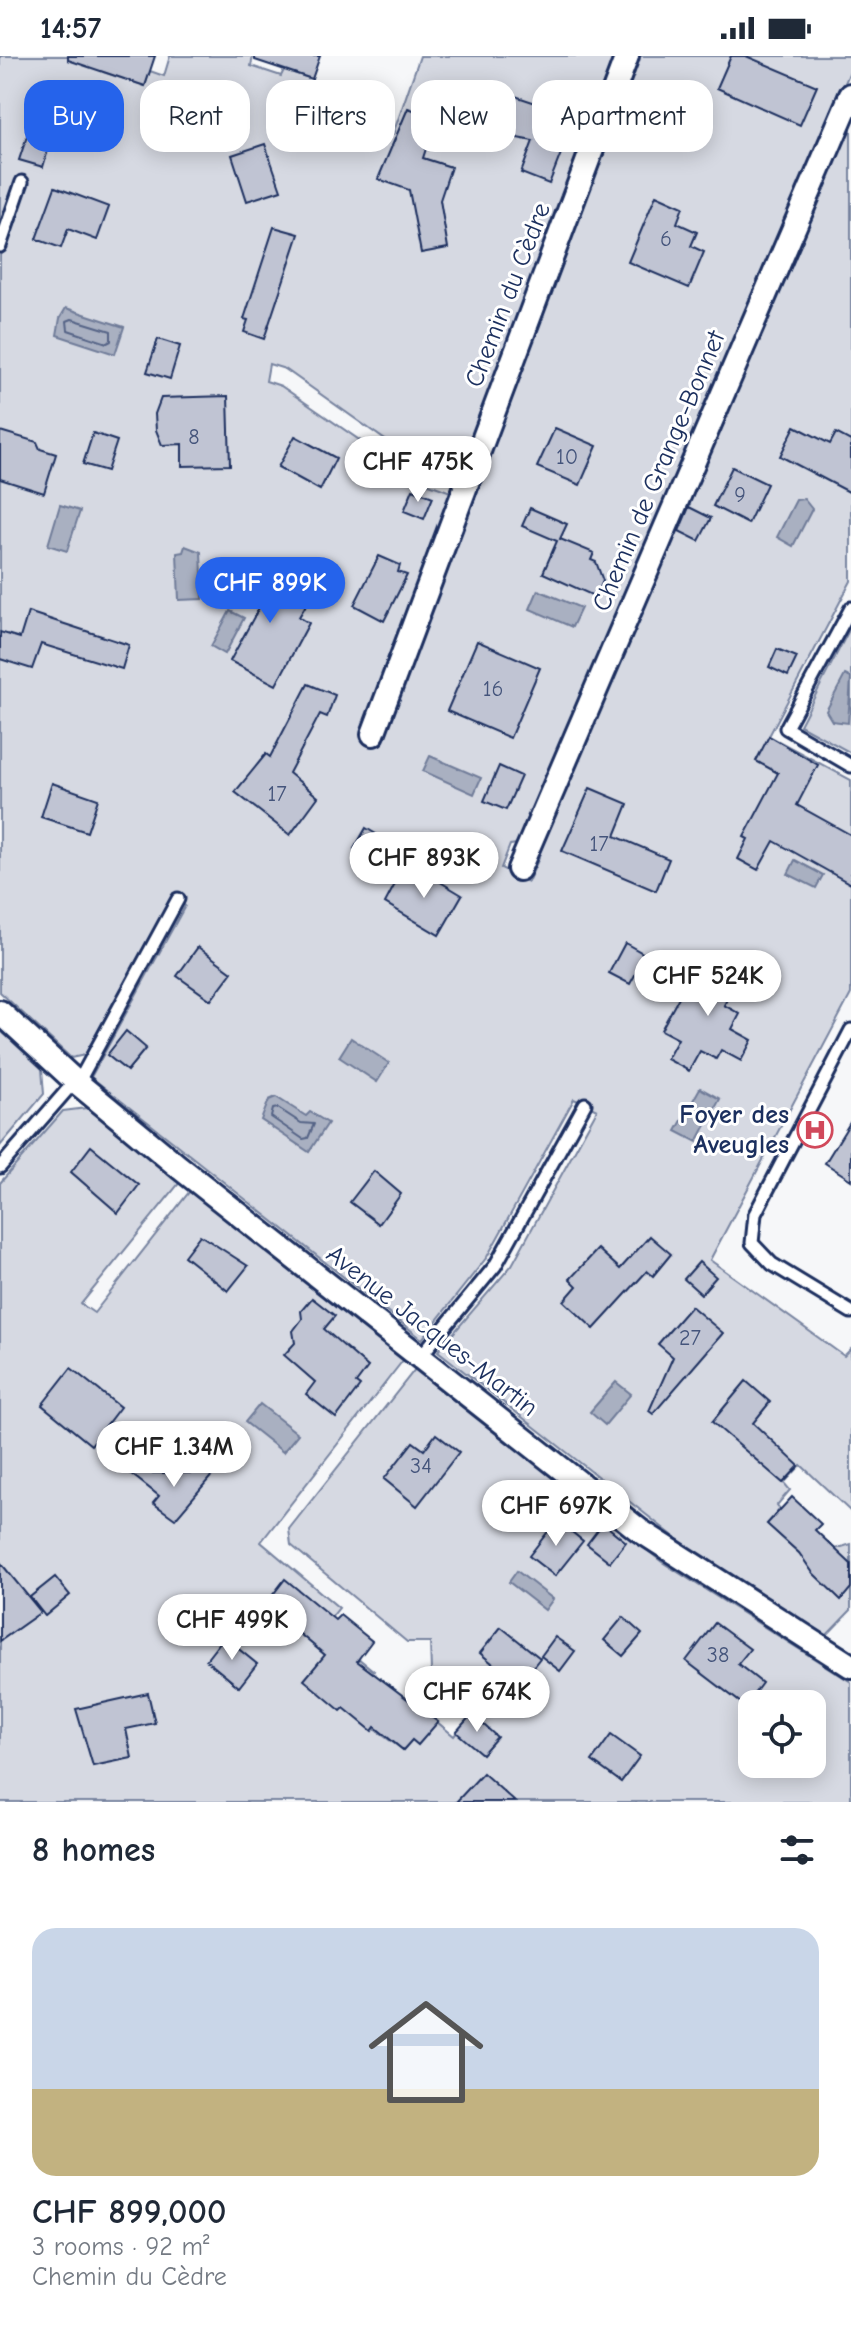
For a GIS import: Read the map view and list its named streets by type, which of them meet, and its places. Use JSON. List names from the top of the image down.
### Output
{
  "streets": {
    "street": ["Chemin du Cèdre", "Chemin de Grange-Bonnet", "Avenue Jacques-Martin"]
  },
  "places": {
    "hospital": ["Foyer des Aveugles"]
  },
  "house_numbers": [
    "6",
    "8",
    "10",
    "9",
    "16",
    "17",
    "17",
    "27",
    "34",
    "38"
  ],
  "page": {
    "status": "14:57",
    "chip": [
      "Buy",
      "Rent",
      "Filters",
      "New",
      "Apartment"
    ],
    "price": [
      "CHF 475K",
      "CHF 899K",
      "CHF 893K",
      "CHF 524K",
      "CHF 1.34M",
      "CHF 697K",
      "CHF 499K",
      "CHF 674K"
    ],
    "heading": "8 homes",
    "list": [
      {
        "name": "CHF 899,000",
        "note": "3 rooms · 92 m² · Chemin du Cèdre"
      }
    ]
  }
}
